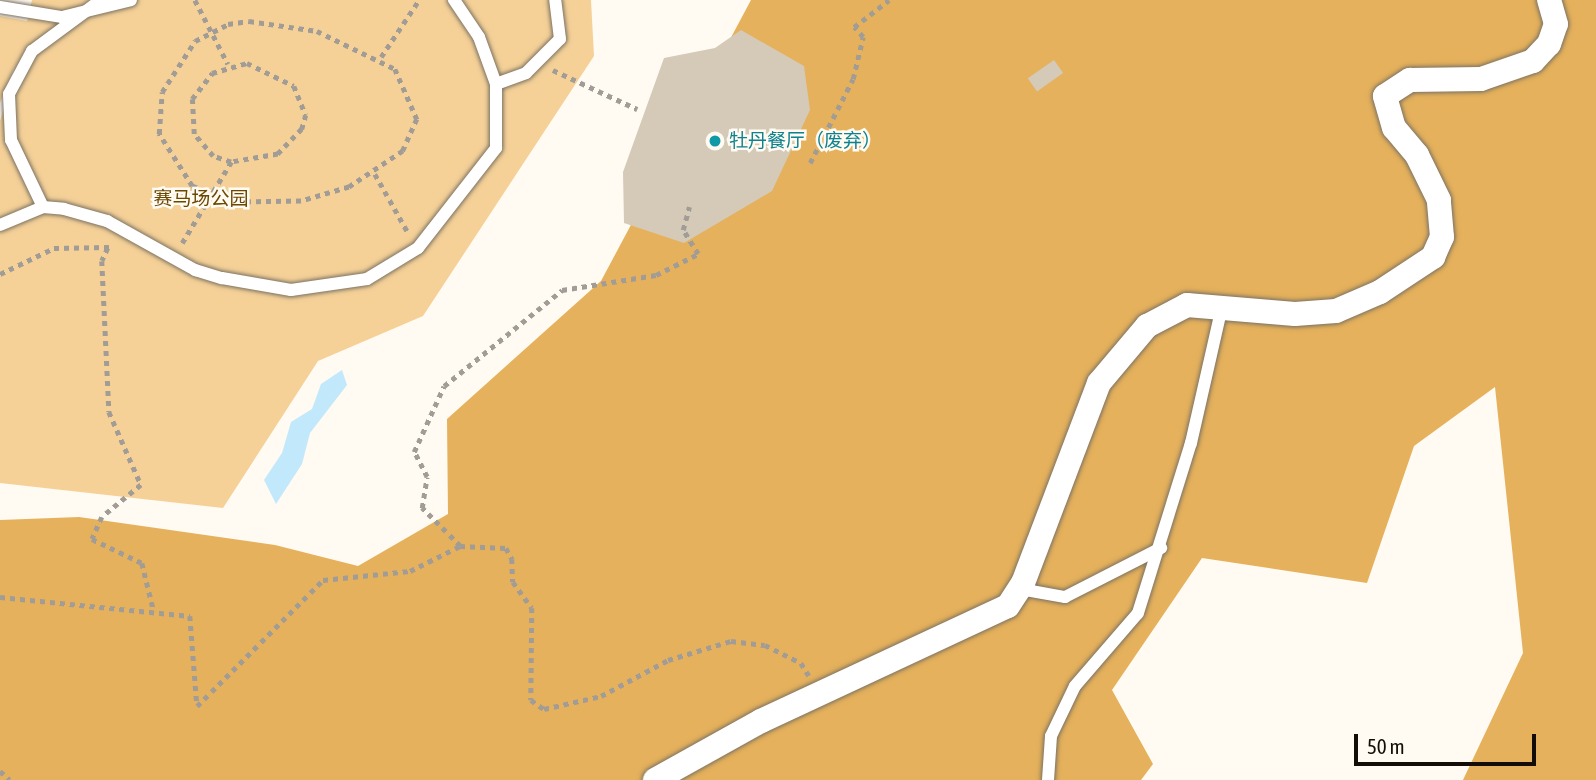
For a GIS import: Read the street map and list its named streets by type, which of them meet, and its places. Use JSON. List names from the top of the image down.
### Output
{
  "parks": ["赛马场公园"],
  "places": ["牡丹餐厅（废弃）"],
  "scale_bar": "50 m"
}
